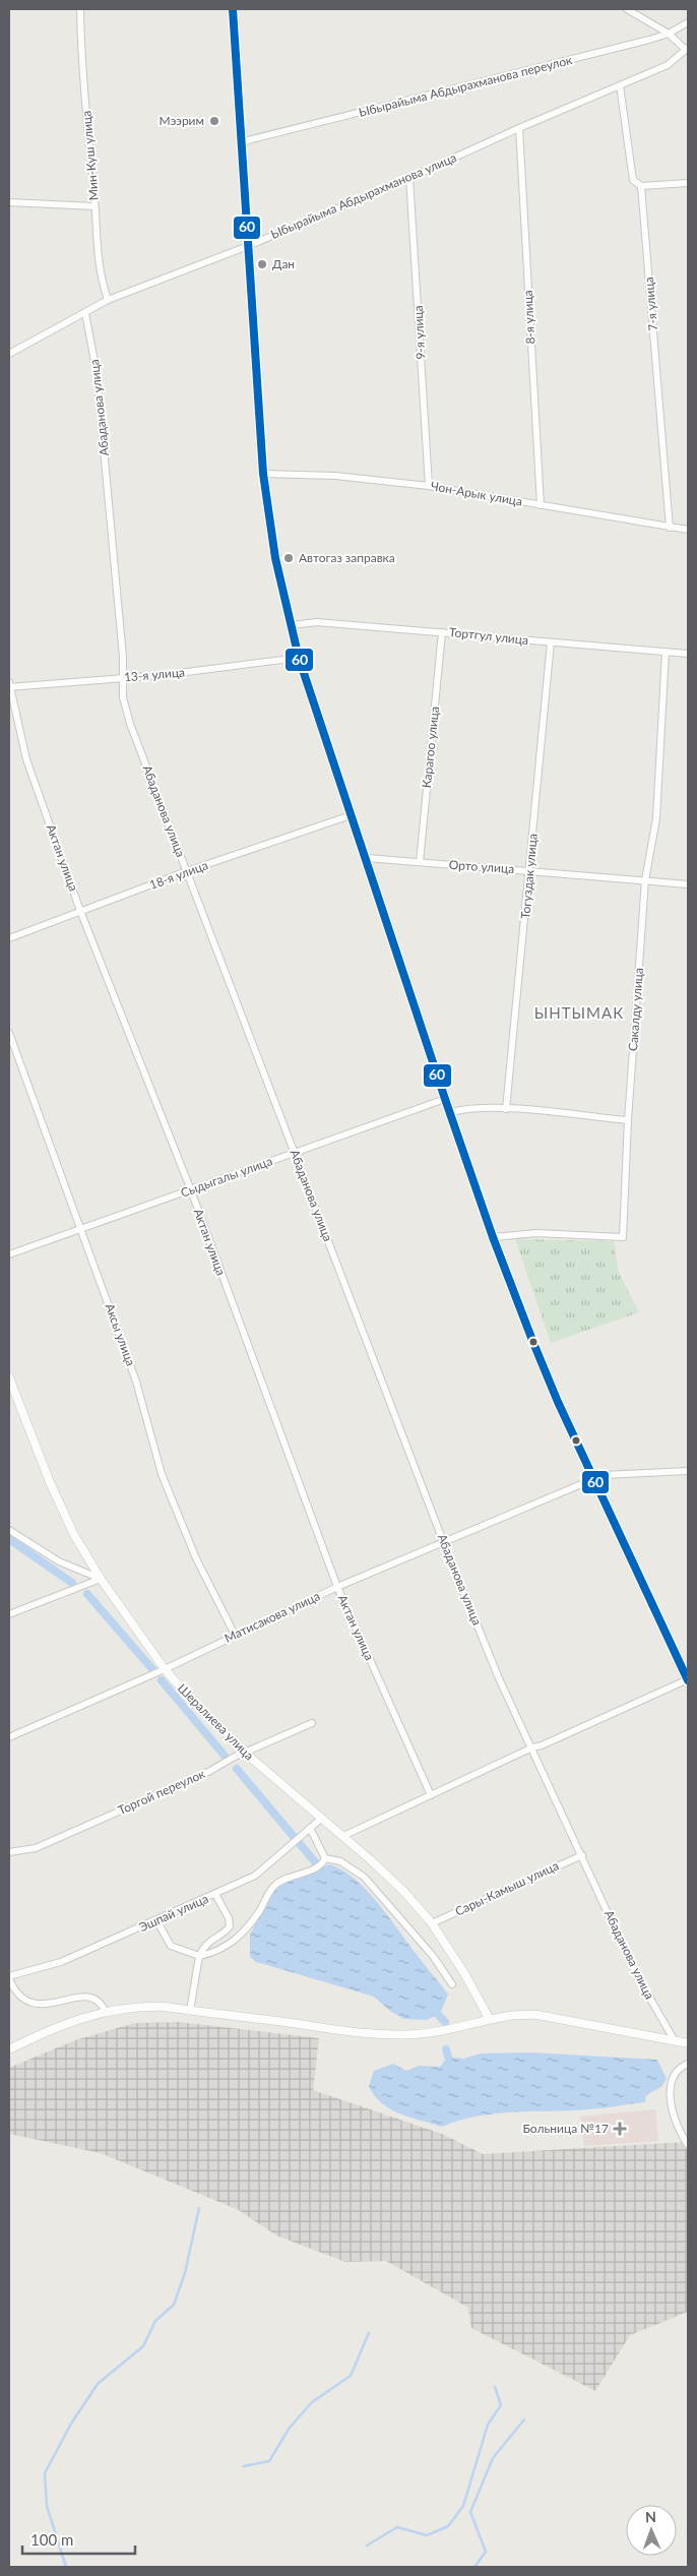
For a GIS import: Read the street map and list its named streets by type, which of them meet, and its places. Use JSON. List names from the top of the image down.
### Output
{
  "streets": {
    "street": [
      "Ыбырайыма Абдырахманова переулок",
      "Мин-Куш улица",
      "Ыбырайыма Абдырахманова улица",
      "7-я улица",
      "8-я улица",
      "9-я улица",
      "Абаданова улица",
      "Чон-Арык улица",
      "Тортгул улица",
      "13-я улица",
      "Карагоо улица",
      "Актан улица",
      "Орто улица",
      "18-я улица",
      "Тогуздак улица",
      "Сакалду улица",
      "Сыдыгалы улица",
      "Аксы улица",
      "Матисакова улица",
      "Шералиева улица",
      "Торгой переулок",
      "Сары-Камыш улица",
      "Эшпай улица"
    ]
  },
  "crossings": [
    ["Мин-Куш улица", "Ыбырайыма Абдырахманова улица"],
    ["Ыбырайыма Абдырахманова улица", "7-я улица"],
    ["Ыбырайыма Абдырахманова улица", "8-я улица"],
    ["Ыбырайыма Абдырахманова улица", "9-я улица"],
    ["Ыбырайыма Абдырахманова улица", "Абаданова улица"],
    ["7-я улица", "Чон-Арык улица"],
    ["8-я улица", "Чон-Арык улица"],
    ["9-я улица", "Чон-Арык улица"],
    ["Абаданова улица", "13-я улица"],
    ["Абаданова улица", "18-я улица"],
    ["Абаданова улица", "Сыдыгалы улица"],
    ["Абаданова улица", "Матисакова улица"],
    ["Абаданова улица", "Сары-Камыш улица"],
    ["Тортгул улица", "Карагоо улица"],
    ["Тортгул улица", "Тогуздак улица"],
    ["Тортгул улица", "Сакалду улица"],
    ["13-я улица", "Актан улица"],
    ["Карагоо улица", "Орто улица"],
    ["Актан улица", "18-я улица"],
    ["Актан улица", "Сыдыгалы улица"],
    ["Актан улица", "Матисакова улица"],
    ["Орто улица", "Тогуздак улица"],
    ["Орто улица", "Сакалду улица"],
    ["Сыдыгалы улица", "Аксы улица"],
    ["Аксы улица", "Матисакова улица"],
    ["Матисакова улица", "Шералиева улица"],
    ["Шералиева улица", "Торгой переулок"],
    ["Шералиева улица", "Сары-Камыш улица"],
    ["Шералиева улица", "Эшпай улица"]
  ],
  "districts": ["ЫНТЫМАК"],
  "places": {
    "other": ["Мээрим", "Дан", "Автогаз заправка"],
    "health": ["Больница №17"]
  },
  "lines": ["transit line 60"],
  "scale_bar": "100 m",
  "north": "top"
}
